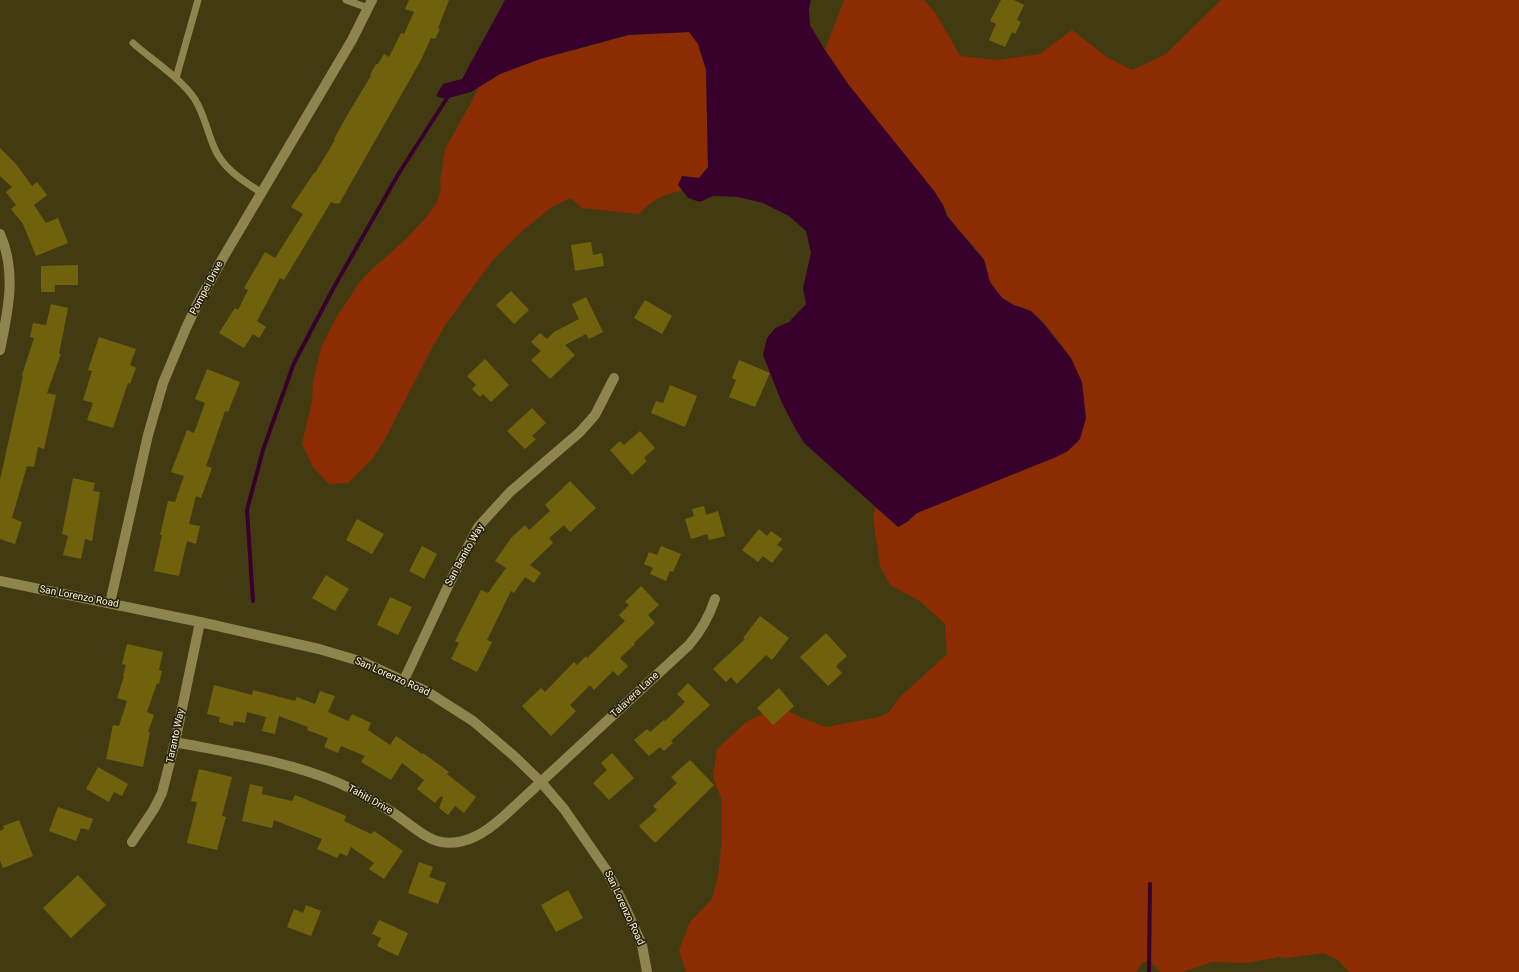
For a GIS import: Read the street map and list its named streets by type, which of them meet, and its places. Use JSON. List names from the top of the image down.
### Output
{
  "streets": {
    "street": [
      "Pompei Drive",
      "San Benito Way",
      "San Lorenzo Road",
      "Talavera Lane",
      "Taranto Way",
      "Tahiti Drive"
    ]
  },
  "crossings": [
    ["Pompei Drive", "San Lorenzo Road"],
    ["San Benito Way", "San Lorenzo Road"],
    ["San Lorenzo Road", "Talavera Lane"],
    ["San Lorenzo Road", "Taranto Way"],
    ["San Lorenzo Road", "Tahiti Drive"],
    ["Talavera Lane", "Tahiti Drive"],
    ["Taranto Way", "Tahiti Drive"]
  ]
}
